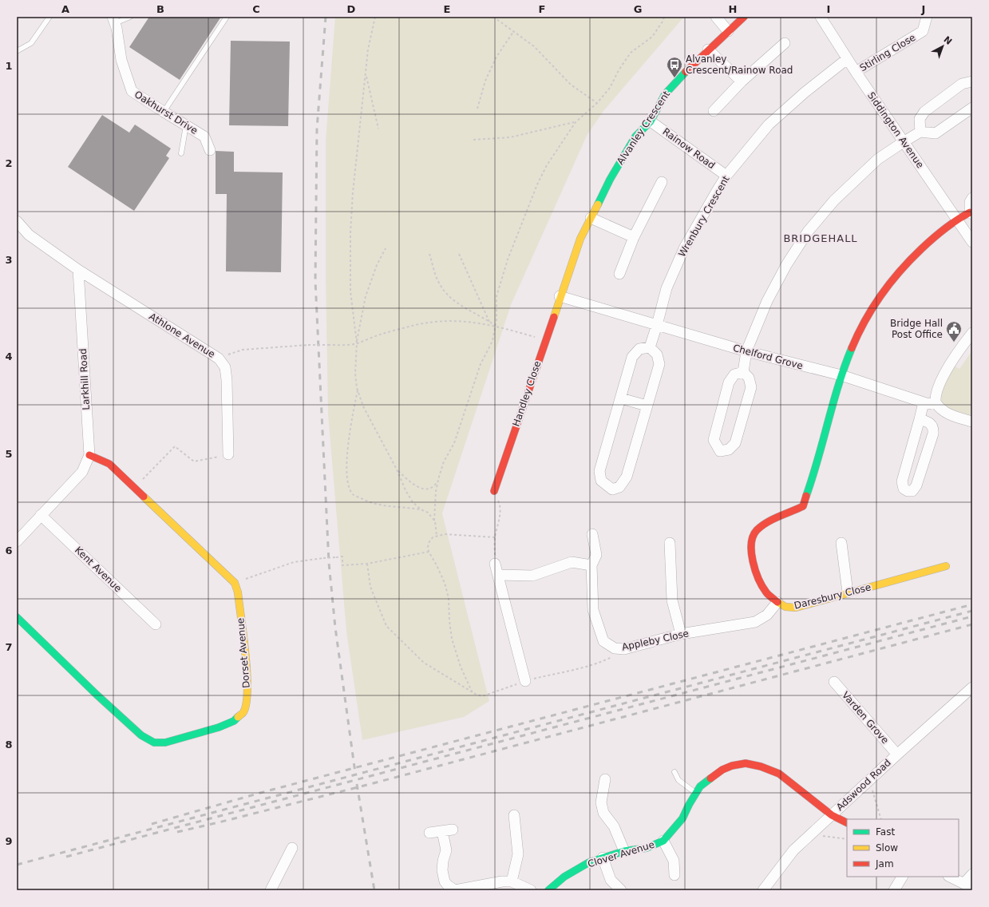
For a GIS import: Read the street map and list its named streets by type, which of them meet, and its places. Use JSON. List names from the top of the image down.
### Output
{
  "streets": {
    "street": [
      "Stirling Close",
      "Oakhurst Drive",
      "Alvanley Crescent",
      "Siddington Avenue",
      "Rainow Road",
      "Wrenbury Crescent",
      "Athlone Avenue",
      "Chelford Grove",
      "Larkhill Road",
      "Handley Close",
      "Kent Avenue",
      "Daresbury Close",
      "Appleby Close",
      "Dorset Avenue",
      "Varden Grove",
      "Adswood Road",
      "Clover Avenue"
    ]
  },
  "crossings": [
    ["Stirling Close", "Siddington Avenue"],
    ["Alvanley Crescent", "Rainow Road"],
    ["Alvanley Crescent", "Chelford Grove"],
    ["Alvanley Crescent", "Handley Close"],
    ["Siddington Avenue", "Wrenbury Crescent"],
    ["Siddington Avenue", "Daresbury Close"],
    ["Rainow Road", "Wrenbury Crescent"],
    ["Wrenbury Crescent", "Chelford Grove"],
    ["Athlone Avenue", "Larkhill Road"],
    ["Chelford Grove", "Handley Close"],
    ["Chelford Grove", "Daresbury Close"],
    ["Larkhill Road", "Kent Avenue"],
    ["Daresbury Close", "Appleby Close"],
    ["Varden Grove", "Adswood Road"],
    ["Adswood Road", "Clover Avenue"]
  ],
  "districts": ["BRIDGEHALL"],
  "places": {
    "bus stop": ["Alvanley Crescent/Rainow Road"],
    "public building": ["Bridge Hall Post Office"]
  },
  "legend": ["Fast", "Slow", "Jam"],
  "north": "top right",
  "grid": {
    "columns": [
      "A",
      "B",
      "C",
      "D",
      "E",
      "F",
      "G",
      "H",
      "I",
      "J"
    ],
    "rows": [
      "1",
      "2",
      "3",
      "4",
      "5",
      "6",
      "7",
      "8",
      "9"
    ]
  }
}
